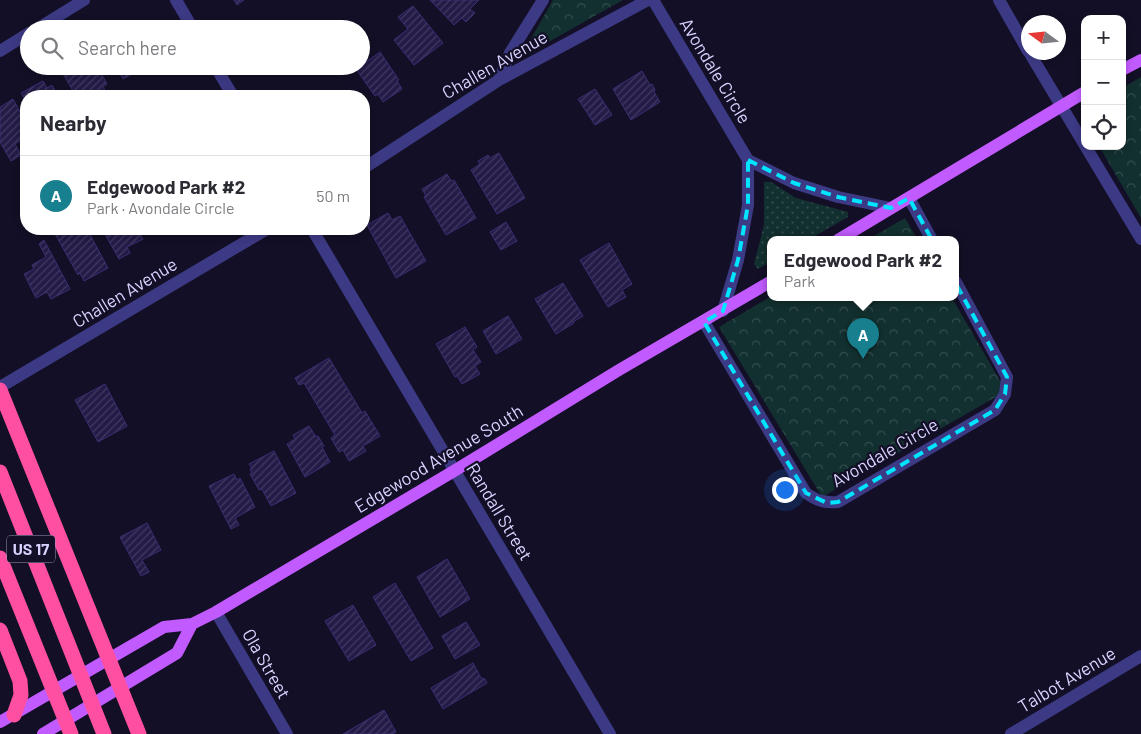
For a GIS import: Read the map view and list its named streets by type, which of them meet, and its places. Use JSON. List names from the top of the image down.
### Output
{
  "streets": {
    "highway": ["US 17"],
    "main road": ["Edgewood Avenue South"],
    "street": [
      "Challen Avenue",
      "Avondale Circle",
      "Randall Street",
      "Ola Street",
      "Talbot Avenue"
    ]
  },
  "crossings": [
    ["Avondale Circle", "Edgewood Avenue South"],
    ["Edgewood Avenue South", "Randall Street"],
    ["Edgewood Avenue South", "Ola Street"]
  ],
  "north": "left",
  "page": {
    "map_buttons": ["+", "−"],
    "search": "Search here",
    "heading": "Nearby",
    "list": [
      {
        "mark": "A",
        "name": "Edgewood Park #2",
        "note": "Park · Avondale Circle",
        "value": "50 m"
      }
    ],
    "popup": ["Edgewood Park #2", "Park"],
    "pins": "A"
  }
}
